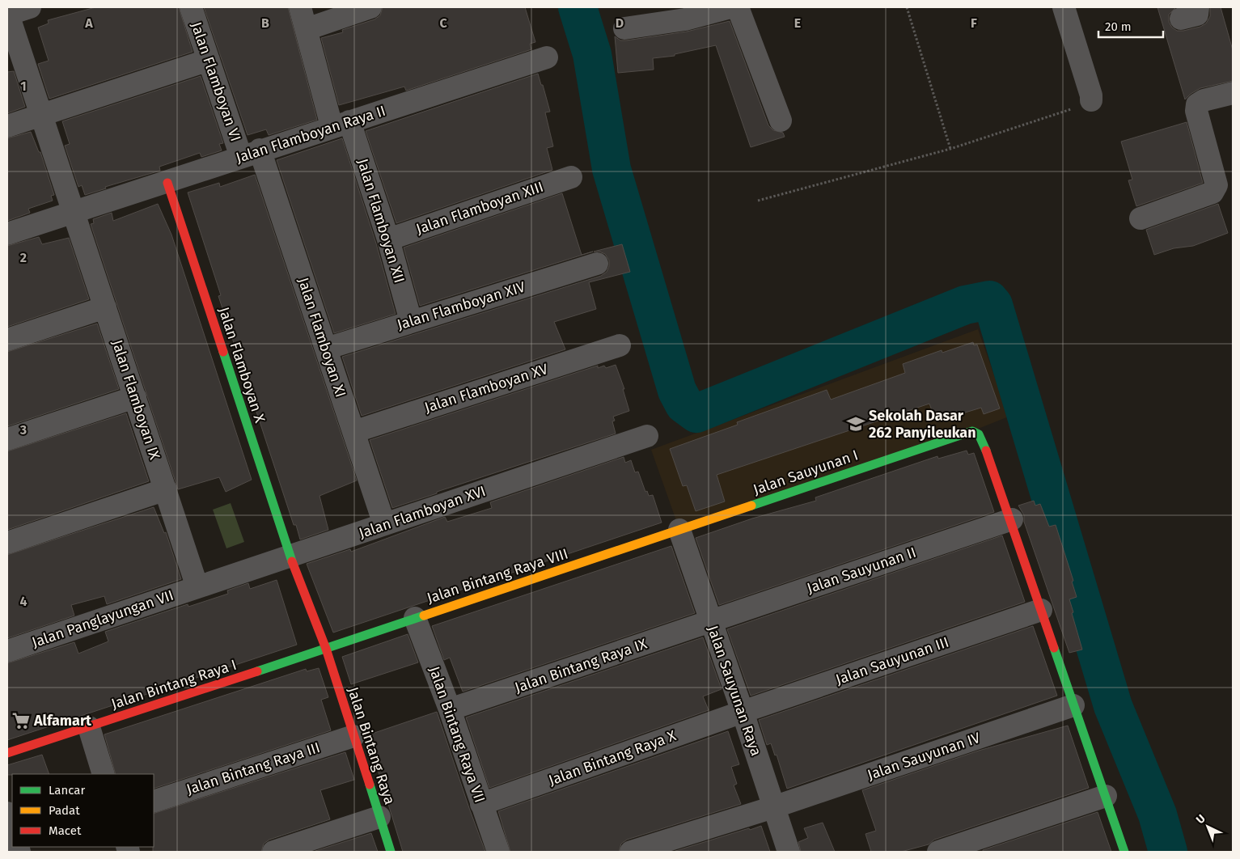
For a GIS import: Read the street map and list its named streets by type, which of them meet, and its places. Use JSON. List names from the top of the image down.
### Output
{
  "streets": {
    "street": [
      "Jalan Flamboyan VI",
      "Jalan Flamboyan Raya II",
      "Jalan Flamboyan XIII",
      "Jalan Flamboyan XII",
      "Jalan Flamboyan XIV",
      "Jalan Flamboyan XI",
      "Jalan Flamboyan X",
      "Jalan Flamboyan XV",
      "Jalan Flamboyan IX",
      "Jalan Sauyunan I",
      "Jalan Flamboyan XVI",
      "Jalan Sauyunan II",
      "Jalan Bintang Raya VIII",
      "Jalan Panglayungan VII",
      "Jalan Sauyunan III",
      "Jalan Bintang Raya IX",
      "Jalan Bintang Raya I",
      "Jalan Sauyunan Raya",
      "Jalan Bintang Raya VII",
      "Jalan Bintang Raya",
      "Jalan Sauyunan IV",
      "Jalan Bintang Raya X",
      "Jalan Bintang Raya III"
    ]
  },
  "crossings": [
    ["Jalan Flamboyan VI", "Jalan Flamboyan Raya II"],
    ["Jalan Flamboyan VI", "Jalan Flamboyan XI"],
    ["Jalan Flamboyan Raya II", "Jalan Flamboyan XII"],
    ["Jalan Flamboyan Raya II", "Jalan Flamboyan XI"],
    ["Jalan Flamboyan Raya II", "Jalan Flamboyan X"],
    ["Jalan Flamboyan Raya II", "Jalan Flamboyan IX"],
    ["Jalan Flamboyan XIII", "Jalan Flamboyan XII"],
    ["Jalan Flamboyan XII", "Jalan Flamboyan XIV"],
    ["Jalan Flamboyan XIV", "Jalan Flamboyan XI"],
    ["Jalan Flamboyan XI", "Jalan Flamboyan XV"],
    ["Jalan Flamboyan XI", "Jalan Flamboyan XVI"],
    ["Jalan Flamboyan X", "Jalan Flamboyan XVI"],
    ["Jalan Flamboyan X", "Jalan Bintang Raya VIII"],
    ["Jalan Flamboyan X", "Jalan Bintang Raya I"],
    ["Jalan Flamboyan X", "Jalan Bintang Raya"],
    ["Jalan Flamboyan IX", "Jalan Flamboyan XVI"],
    ["Jalan Flamboyan IX", "Jalan Panglayungan VII"],
    ["Jalan Sauyunan I", "Jalan Sauyunan II"],
    ["Jalan Sauyunan I", "Jalan Bintang Raya VIII"],
    ["Jalan Sauyunan I", "Jalan Sauyunan Raya"],
    ["Jalan Flamboyan XVI", "Jalan Panglayungan VII"],
    ["Jalan Sauyunan II", "Jalan Bintang Raya IX"],
    ["Jalan Sauyunan II", "Jalan Sauyunan Raya"],
    ["Jalan Bintang Raya VIII", "Jalan Bintang Raya I"],
    ["Jalan Bintang Raya VIII", "Jalan Sauyunan Raya"],
    ["Jalan Bintang Raya VIII", "Jalan Bintang Raya VII"],
    ["Jalan Bintang Raya VIII", "Jalan Bintang Raya"],
    ["Jalan Sauyunan III", "Jalan Sauyunan Raya"],
    ["Jalan Sauyunan III", "Jalan Bintang Raya X"],
    ["Jalan Bintang Raya IX", "Jalan Sauyunan Raya"],
    ["Jalan Bintang Raya IX", "Jalan Bintang Raya VII"],
    ["Jalan Bintang Raya I", "Jalan Bintang Raya"],
    ["Jalan Sauyunan Raya", "Jalan Sauyunan IV"],
    ["Jalan Sauyunan Raya", "Jalan Bintang Raya X"],
    ["Jalan Bintang Raya VII", "Jalan Bintang Raya X"],
    ["Jalan Bintang Raya", "Jalan Bintang Raya III"]
  ],
  "places": {
    "school or university": ["Sekolah Dasar 262 Panyileukan"],
    "supermarket": ["Alfamart"]
  },
  "legend": ["Lancar", "Padat", "Macet"],
  "scale_bar": "20 m",
  "north": "top left",
  "grid": {
    "columns": [
      "A",
      "B",
      "C",
      "D",
      "E",
      "F"
    ],
    "rows": [
      "1",
      "2",
      "3",
      "4"
    ]
  }
}
